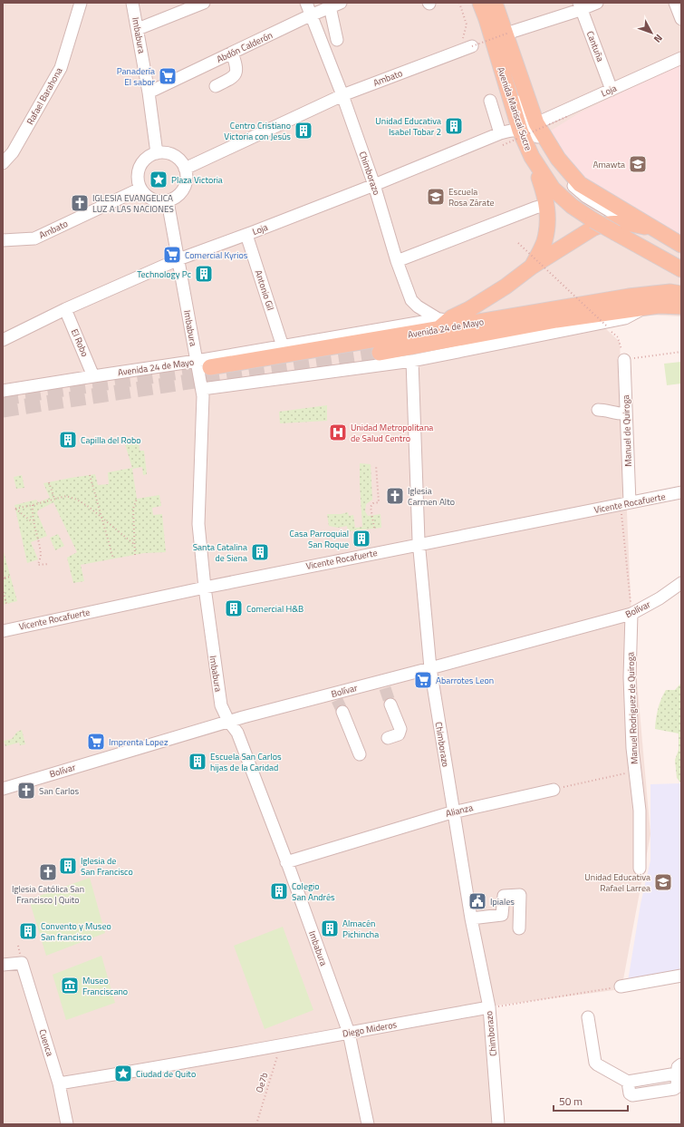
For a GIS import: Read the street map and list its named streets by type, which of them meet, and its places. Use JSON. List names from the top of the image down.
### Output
{
  "streets": {
    "main road": ["Avenida Mariscal Sucre", "Avenida 24 de Mayo"],
    "street": [
      "Imbabura",
      "Cantuña",
      "Abdón Calderón",
      "Ambato",
      "Loja",
      "Rafael Barahona",
      "Chimborazo",
      "Antonio Gil",
      "El Robo",
      "Manuel de Quiroga",
      "Vicente Rocafuerte",
      "Bolívar",
      "Manuel Rodriguez de Quiroga",
      "Alianza",
      "Diego Mideros",
      "Cuenca"
    ],
    "path": ["Oe7b"]
  },
  "crossings": [
    ["Imbabura", "Abdón Calderón"],
    ["Imbabura", "Ambato"],
    ["Imbabura", "Loja"],
    ["Imbabura", "Avenida 24 de Mayo"],
    ["Imbabura", "Vicente Rocafuerte"],
    ["Imbabura", "Bolívar"],
    ["Imbabura", "Alianza"],
    ["Imbabura", "Diego Mideros"],
    ["Cantuña", "Loja"],
    ["Abdón Calderón", "Chimborazo"],
    ["Ambato", "Chimborazo"],
    ["Loja", "Avenida Mariscal Sucre"],
    ["Loja", "Chimborazo"],
    ["Loja", "Antonio Gil"],
    ["Loja", "El Robo"],
    ["Chimborazo", "Avenida 24 de Mayo"],
    ["Chimborazo", "Vicente Rocafuerte"],
    ["Chimborazo", "Bolívar"],
    ["Chimborazo", "Alianza"],
    ["Chimborazo", "Diego Mideros"],
    ["Antonio Gil", "Avenida 24 de Mayo"],
    ["Avenida 24 de Mayo", "El Robo"],
    ["Manuel de Quiroga", "Vicente Rocafuerte"],
    ["Bolívar", "Manuel Rodriguez de Quiroga"],
    ["Diego Mideros", "Cuenca"],
    ["Diego Mideros", "Oe7b"]
  ],
  "places": {
    "supermarket": [
      "Panadería El sabor",
      "Comercial Kyrios",
      "Abarrotes Leon",
      "Imprenta Lopez"
    ],
    "building": [
      "Unidad Educativa Isabel Tobar 2",
      "Centro Cristiano Victoria con Jesús",
      "Technology Pc",
      "Capilla del Robo",
      "Casa Parroquial San Roque",
      "Santa Catalina de Siena",
      "Comercial H&B",
      "Escuela San Carlos hijas de la Caridad",
      "Iglesia de San Francisco",
      "Colegio San Andrés",
      "Almacén Pichincha",
      "Convento y Museo San francisco"
    ],
    "school or university": ["Amawta", "Escuela Rosa Zárate", "Unidad Educativa Rafael Larrea"],
    "place": ["Plaza Victoria", "Ciudad de Quito"],
    "church": [
      "IGLESIA EVANGELICA LUZ A LAS NACIONES",
      "Iglesia Carmen Alto",
      "San Carlos",
      "Iglesia Católica San Francisco | Quito"
    ],
    "hospital": ["Unidad Metropolitana de Salud Centro"],
    "public building": ["Ipiales"],
    "museum": ["Museo Franciscano"]
  },
  "scale_bar": "50 m",
  "north": "bottom right"
}
